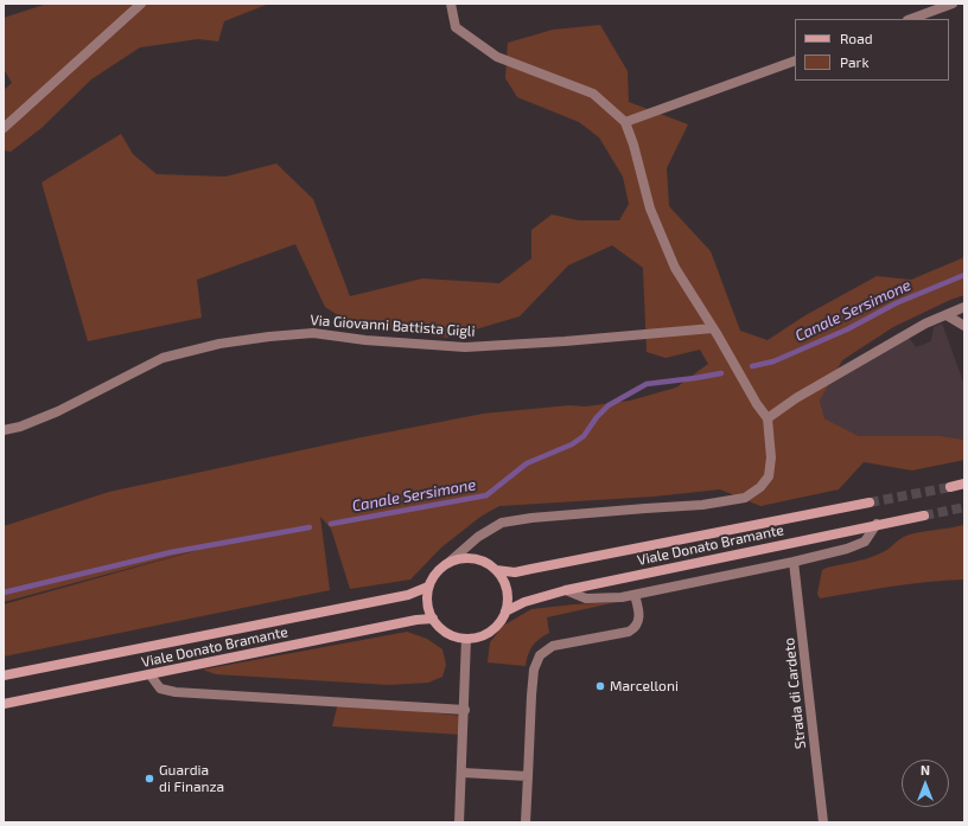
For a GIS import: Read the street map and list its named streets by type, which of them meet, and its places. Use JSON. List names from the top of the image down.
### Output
{
  "streets": {
    "main road": ["Viale Donato Bramante"],
    "street": ["Via Giovanni Battista Gigli", "Strada di Cardeto"]
  },
  "water": ["Canale Sersimone"],
  "places": ["Marcelloni", "Guardia di Finanza"],
  "legend": ["Road", "Park"],
  "north": "top"
}
